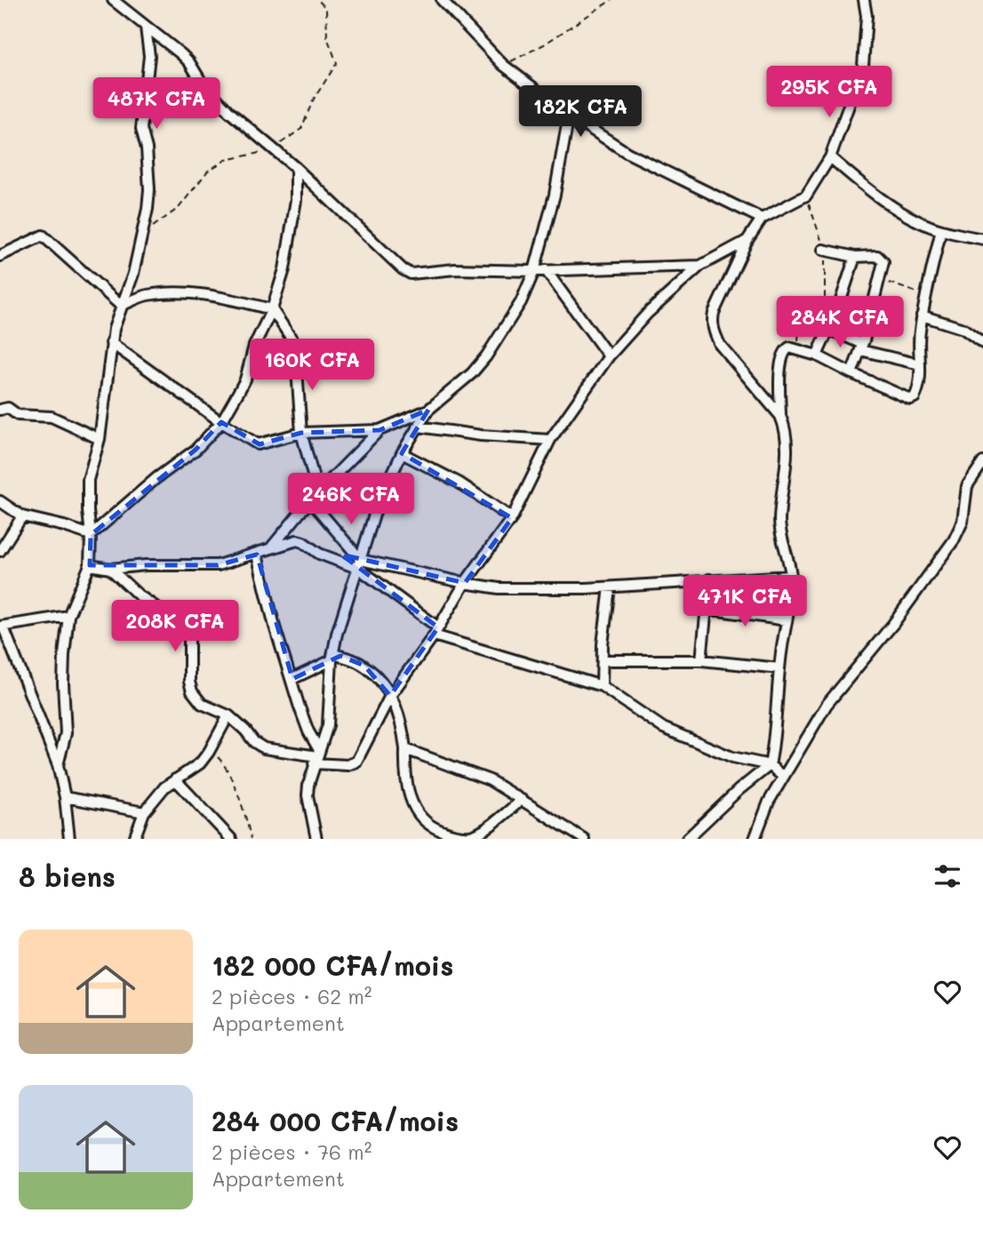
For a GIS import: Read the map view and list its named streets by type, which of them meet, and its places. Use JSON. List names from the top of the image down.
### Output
{
  "page": {
    "price": [
      "295K CFA",
      "487K CFA",
      "182K CFA",
      "284K CFA",
      "160K CFA",
      "246K CFA",
      "471K CFA",
      "208K CFA"
    ],
    "heading": "8 biens",
    "list": [
      {
        "name": "182 000 CFA/mois",
        "note": "2 pièces · 62 m² · Appartement"
      },
      {
        "name": "284 000 CFA/mois",
        "note": "2 pièces · 76 m² · Appartement"
      }
    ]
  }
}
